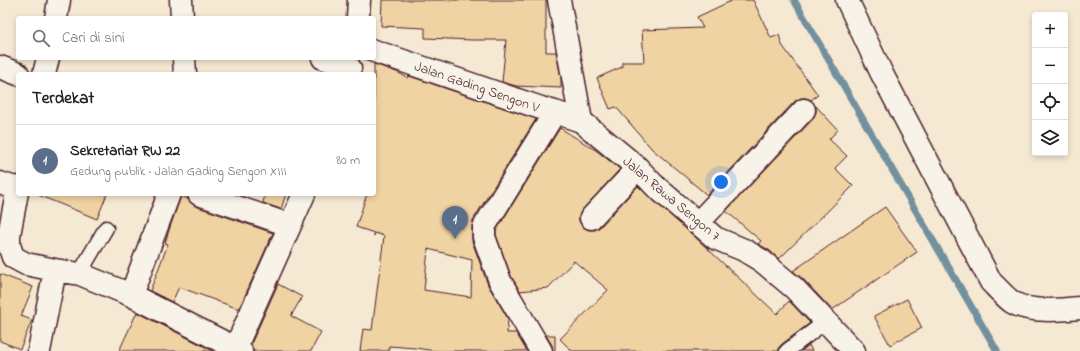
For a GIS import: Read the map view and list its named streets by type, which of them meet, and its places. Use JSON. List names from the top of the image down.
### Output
{
  "streets": {
    "street": ["Jalan Gading Sengon V", "Jalan Rawa Sengon 7"]
  },
  "crossings": [
    ["Jalan Gading Sengon V", "Jalan Rawa Sengon 7"]
  ],
  "page": {
    "map_buttons": ["+", "−"],
    "search": "Cari di sini",
    "heading": "Terdekat",
    "list": [
      {
        "mark": "1",
        "name": "Sekretariat RW 22",
        "note": "Gedung publik · Jalan Gading Sengon XIII",
        "value": "80 m"
      }
    ],
    "pins": "1"
  }
}
